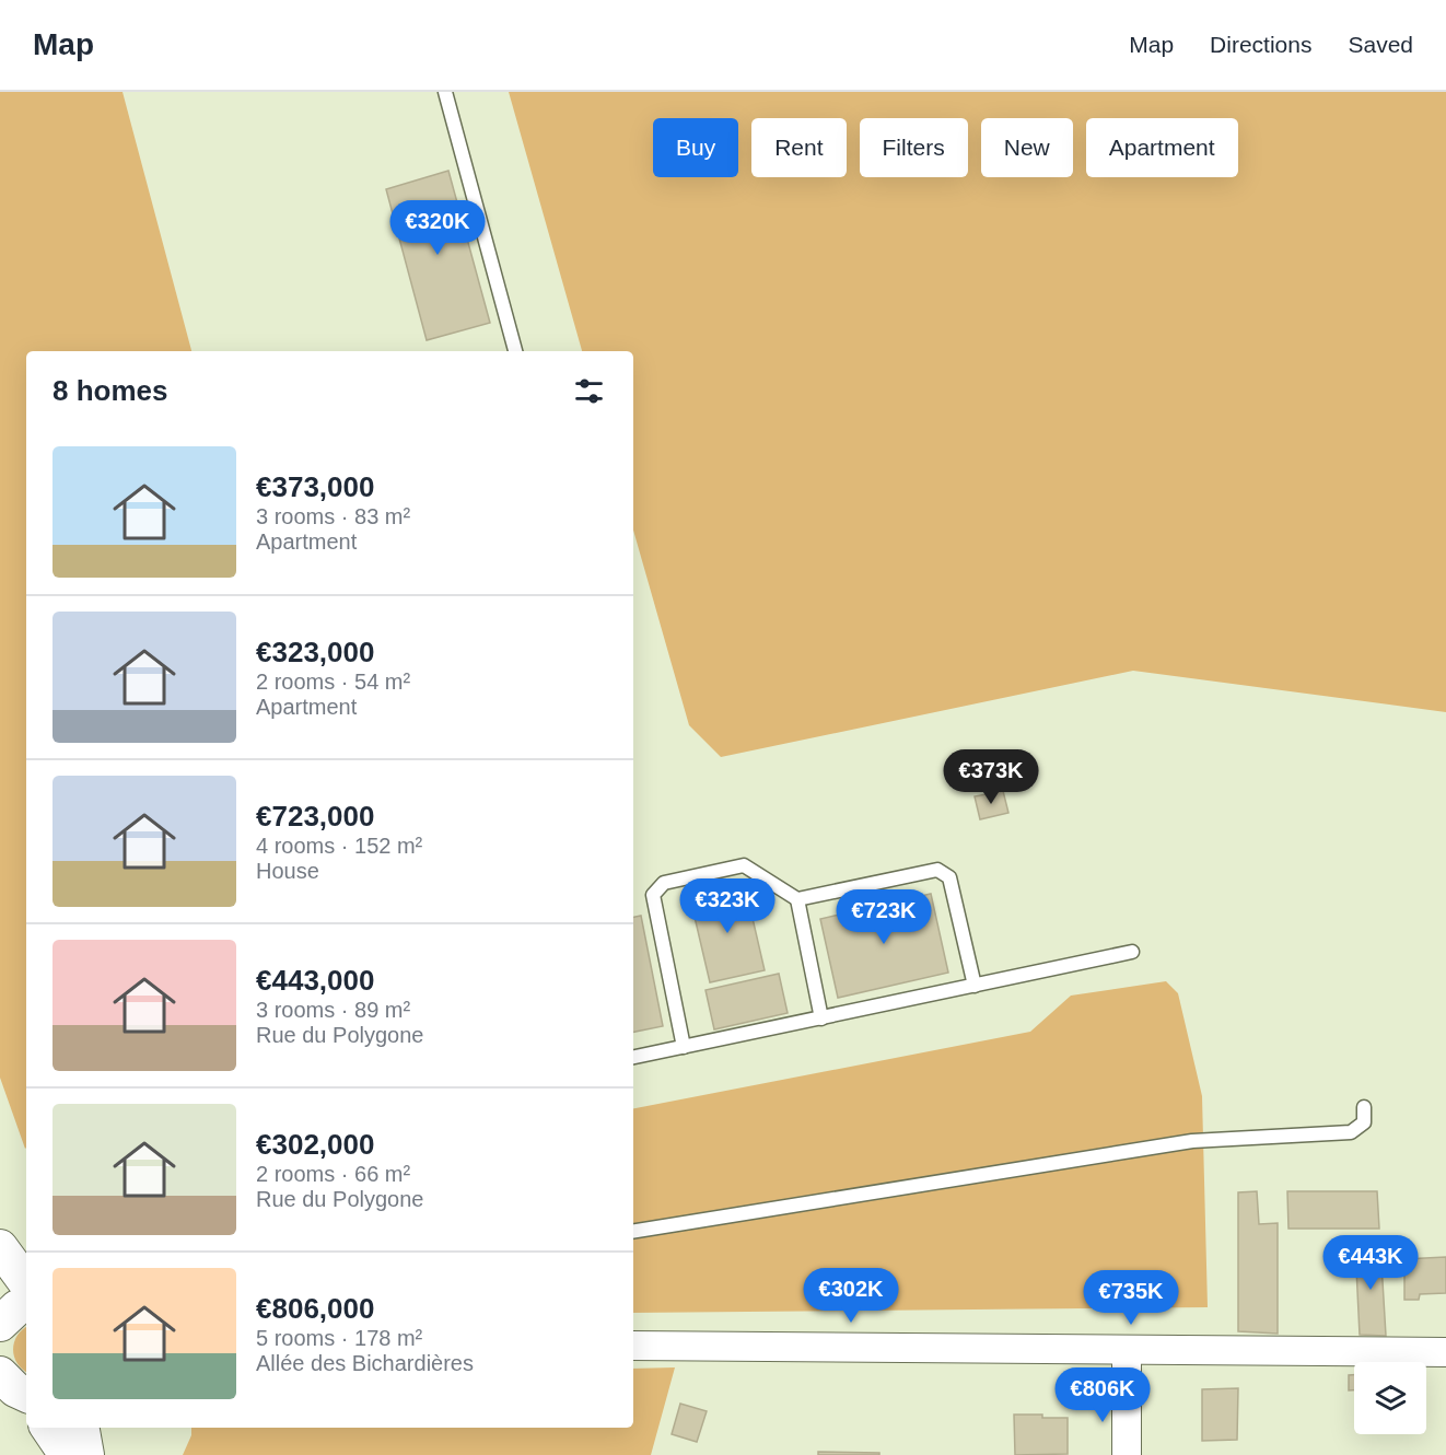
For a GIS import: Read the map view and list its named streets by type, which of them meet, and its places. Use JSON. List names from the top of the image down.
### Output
{
  "page": {
    "header": "Map",
    "nav": ["Map", "Directions", "Saved"],
    "chip": [
      "Buy",
      "Rent",
      "Filters",
      "New",
      "Apartment"
    ],
    "price": [
      "€320K",
      "€373K",
      "€323K",
      "€723K",
      "€443K",
      "€302K",
      "€735K",
      "€806K"
    ],
    "heading": "8 homes",
    "list": [
      {
        "name": "€373,000",
        "note": "3 rooms · 83 m² · Apartment"
      },
      {
        "name": "€323,000",
        "note": "2 rooms · 54 m² · Apartment"
      },
      {
        "name": "€723,000",
        "note": "4 rooms · 152 m² · House"
      },
      {
        "name": "€443,000",
        "note": "3 rooms · 89 m² · Rue du Polygone"
      },
      {
        "name": "€302,000",
        "note": "2 rooms · 66 m² · Rue du Polygone"
      },
      {
        "name": "€806,000",
        "note": "5 rooms · 178 m² · Allée des Bichardières"
      }
    ]
  }
}
